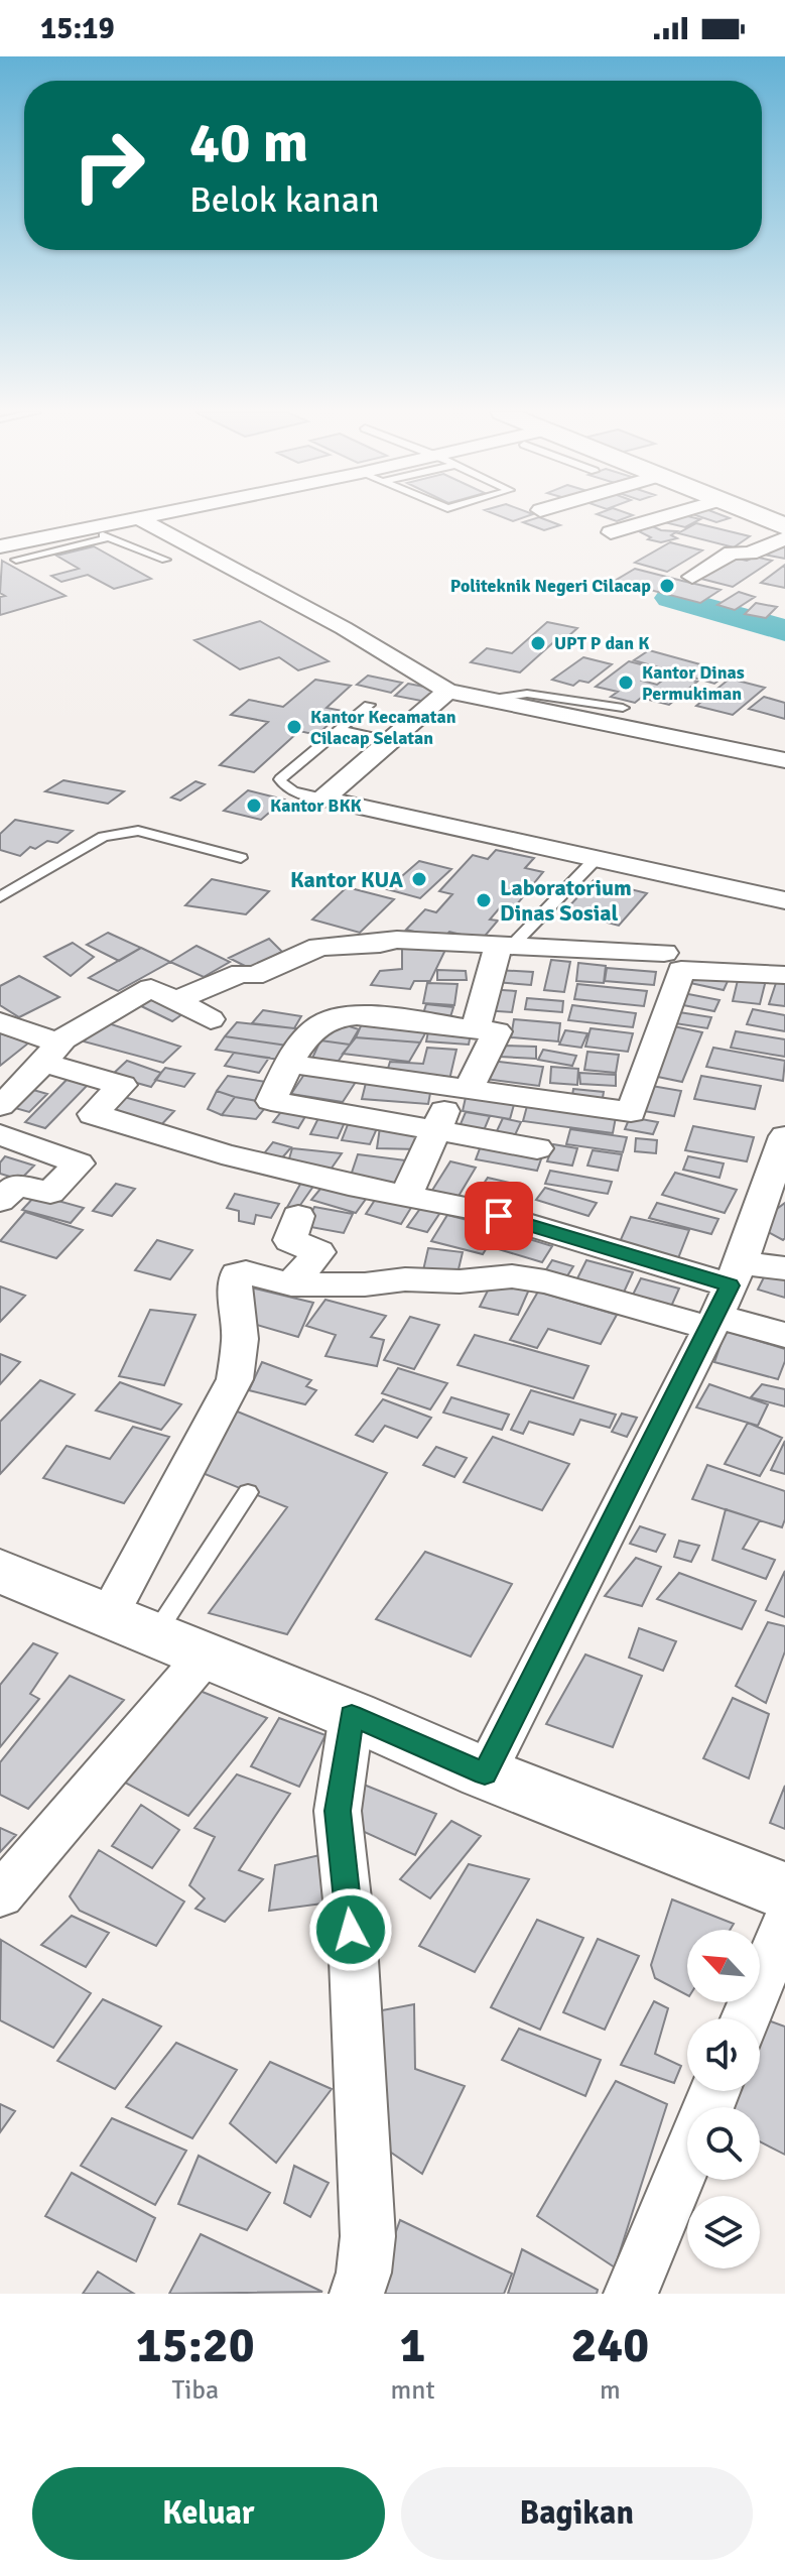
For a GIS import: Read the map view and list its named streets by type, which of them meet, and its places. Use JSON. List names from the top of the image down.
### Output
{
  "places": [
    "Politeknik Negeri Cilacap",
    "UPT P dan K",
    "Kantor Dinas Permukiman",
    "Kantor Kecamatan Cilacap Selatan",
    "Kantor BKK",
    "Kantor KUA",
    "Laboratorium Dinas Sosial"
  ],
  "north": "top left",
  "page": {
    "status": "15:19",
    "turn": ["40 m", "Belok kanan"],
    "eta": [
      "15:20",
      "Tiba",
      "1",
      "mnt",
      "240",
      "m"
    ],
    "buttons": ["Keluar", "Bagikan"]
  }
}
